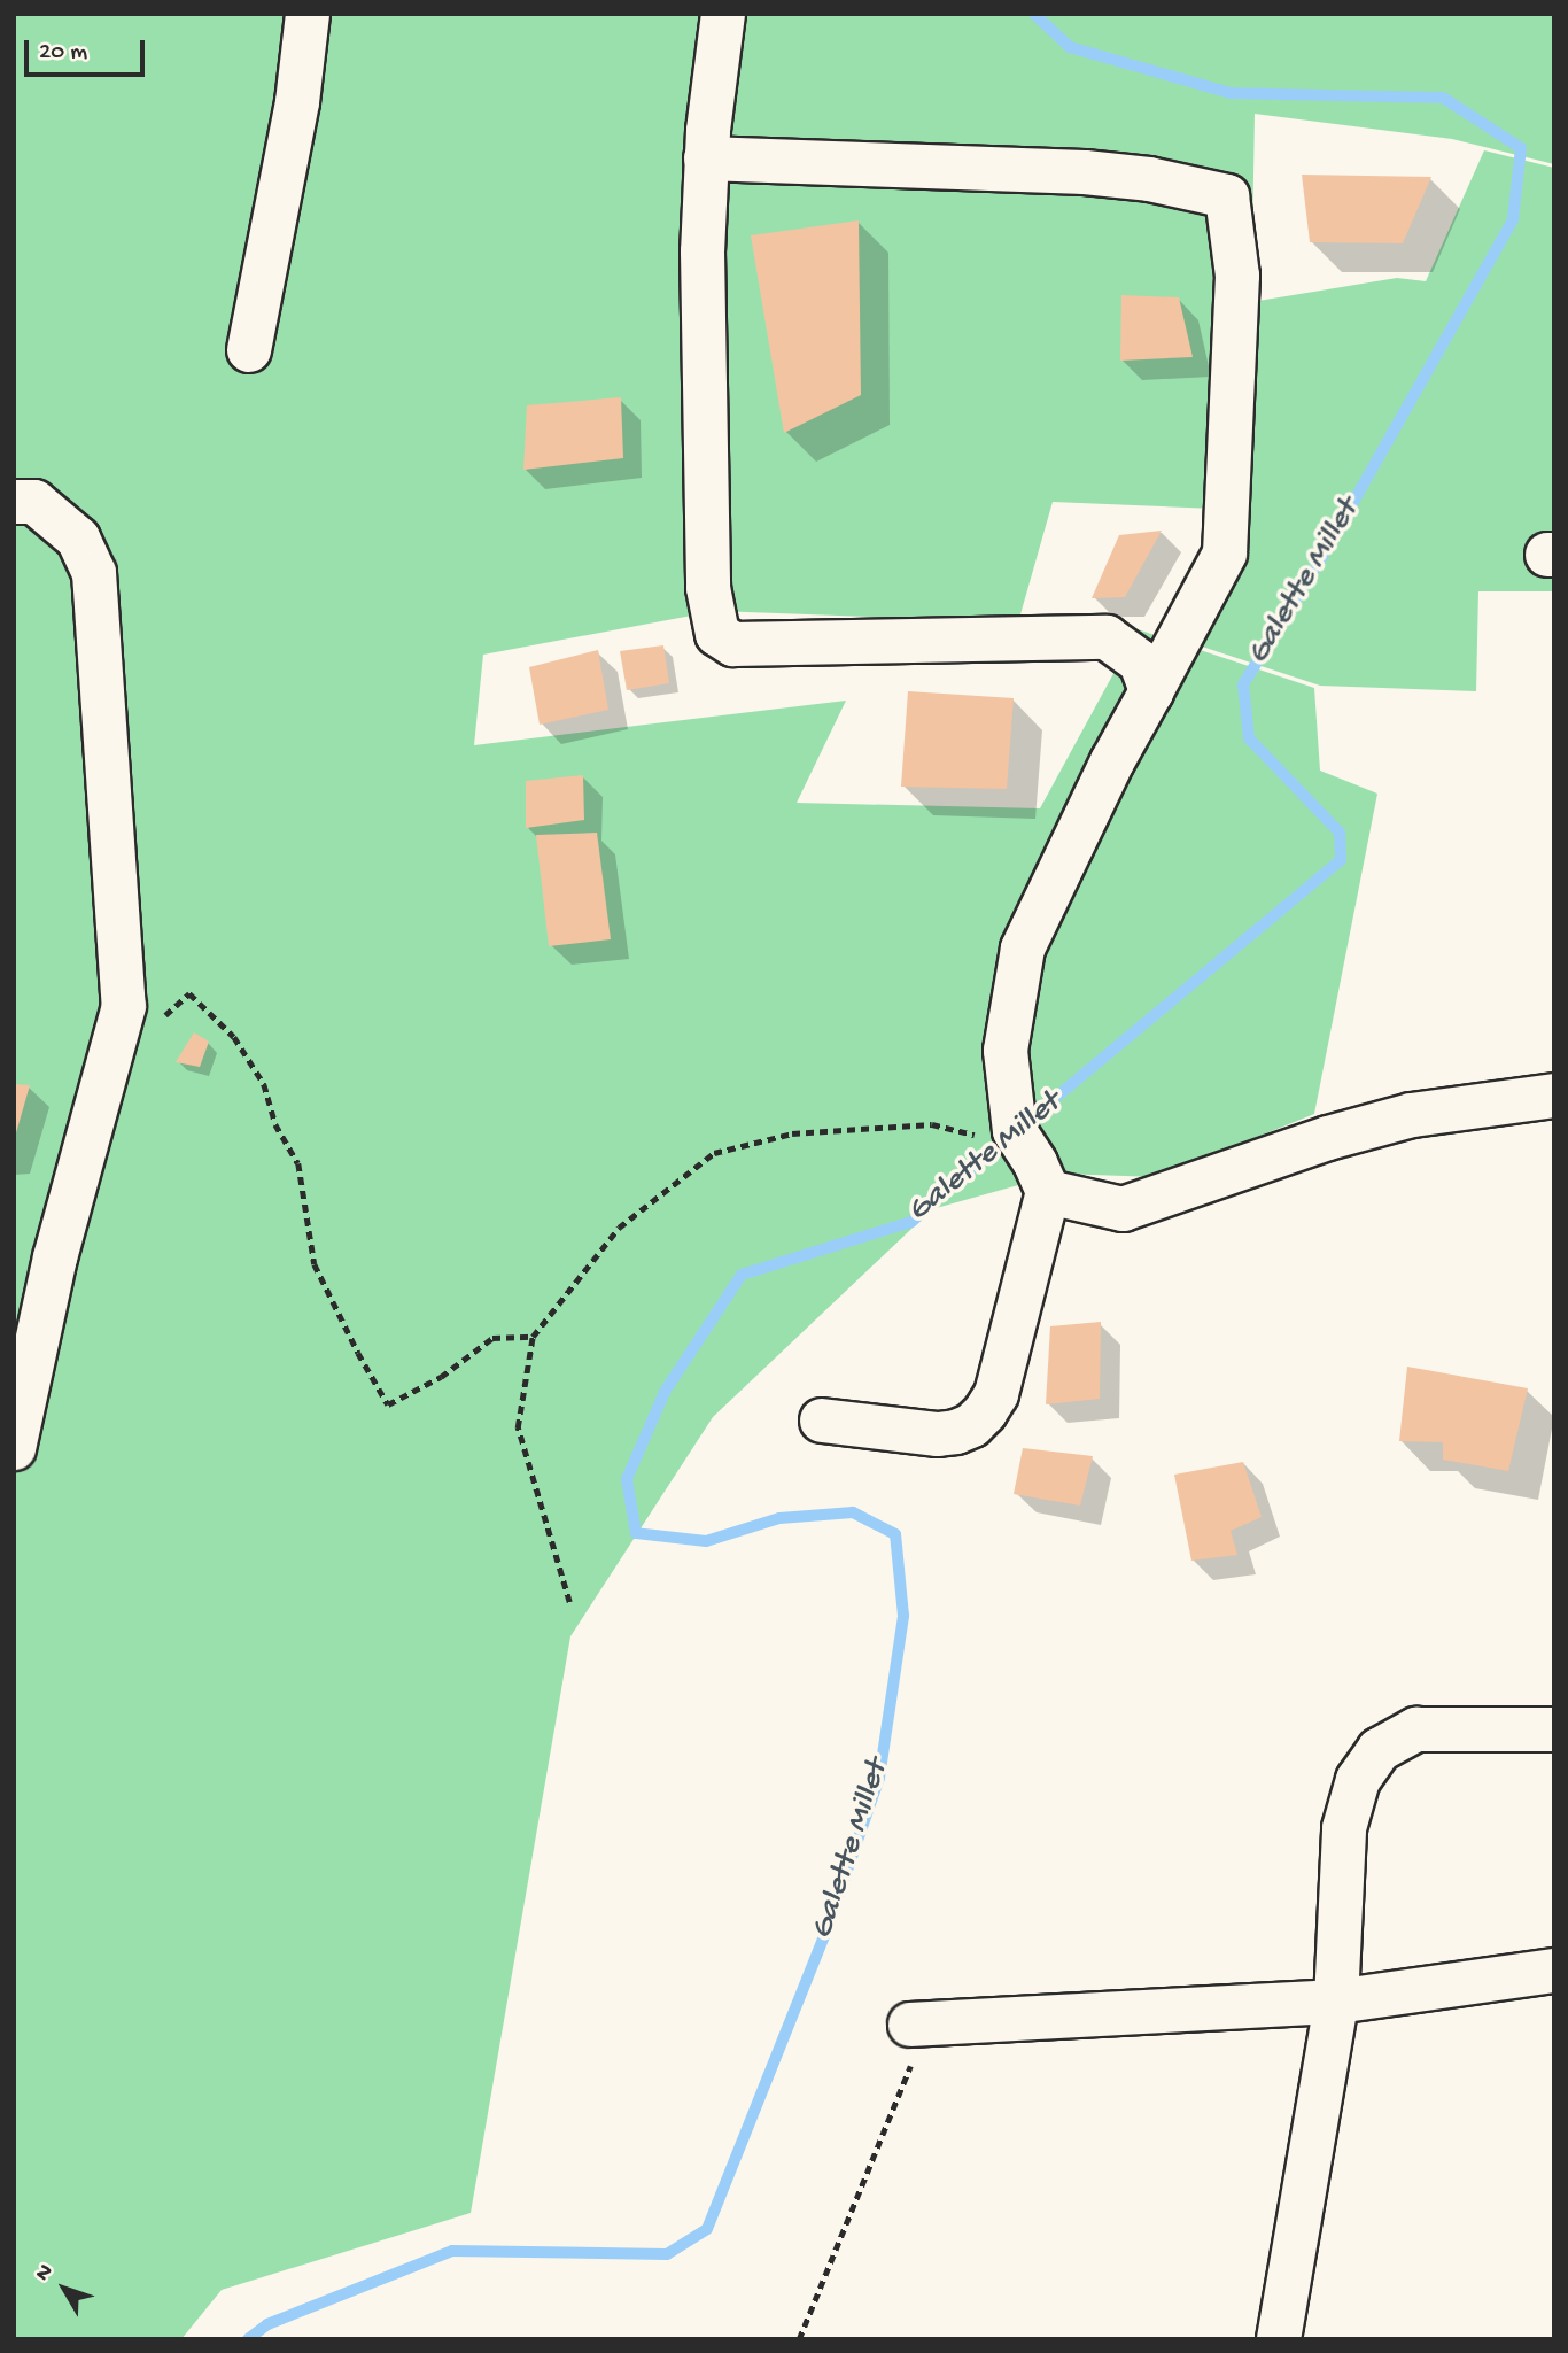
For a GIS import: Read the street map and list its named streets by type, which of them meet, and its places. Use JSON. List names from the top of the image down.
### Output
{
  "water": ["Galette Millet"],
  "scale_bar": "20 m",
  "north": "top left"
}
